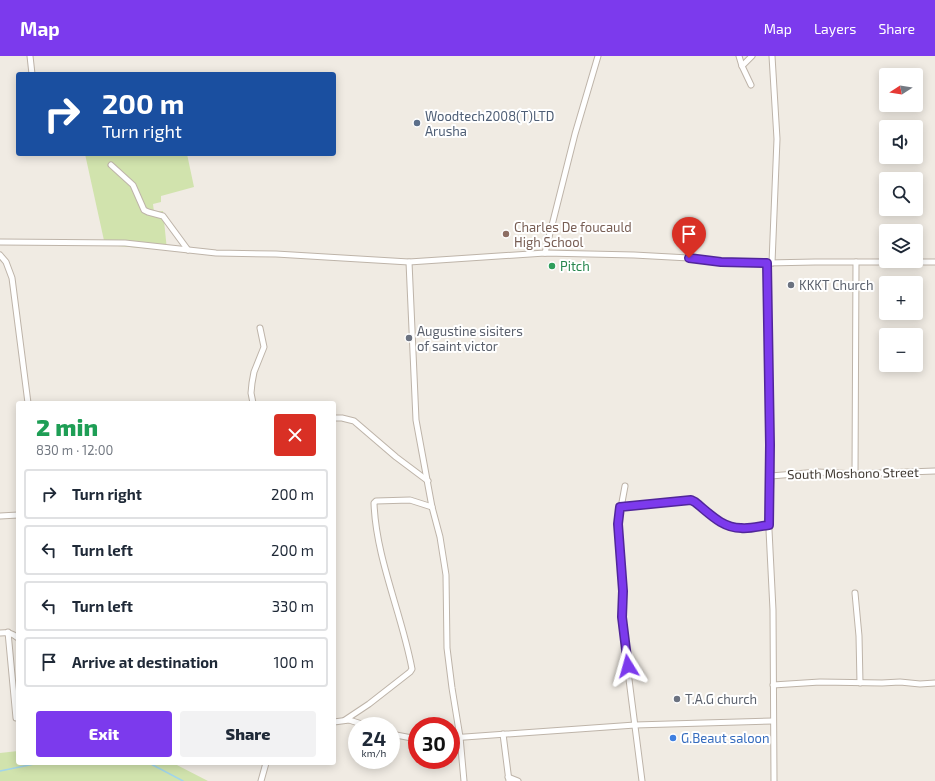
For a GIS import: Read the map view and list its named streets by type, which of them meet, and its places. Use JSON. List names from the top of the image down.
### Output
{
  "streets": {
    "street": ["South Moshono Street"]
  },
  "places": [
    "Woodtech2008(T)LTD Arusha",
    "Charles De foucauld High School",
    "Pitch",
    "KKKT Church",
    "Augustine sisiters of saint victor",
    "T.A.G church",
    "G.Beaut saloon"
  ],
  "north": "left",
  "page": {
    "header": "Map",
    "nav": ["Map", "Layers", "Share"],
    "map_buttons": ["+", "−"],
    "turn": ["200 m", "Turn right"],
    "heading": ["2 min", "830 m · 12:00"],
    "list": [
      {
        "name": "Turn right",
        "value": "200 m"
      },
      {
        "name": "Turn left",
        "value": "200 m"
      },
      {
        "name": "Turn left",
        "value": "330 m"
      },
      {
        "name": "Arrive at destination",
        "value": "100 m"
      }
    ],
    "buttons": ["Exit", "Share"],
    "speed": "24 km/h",
    "limit": "30"
  }
}
